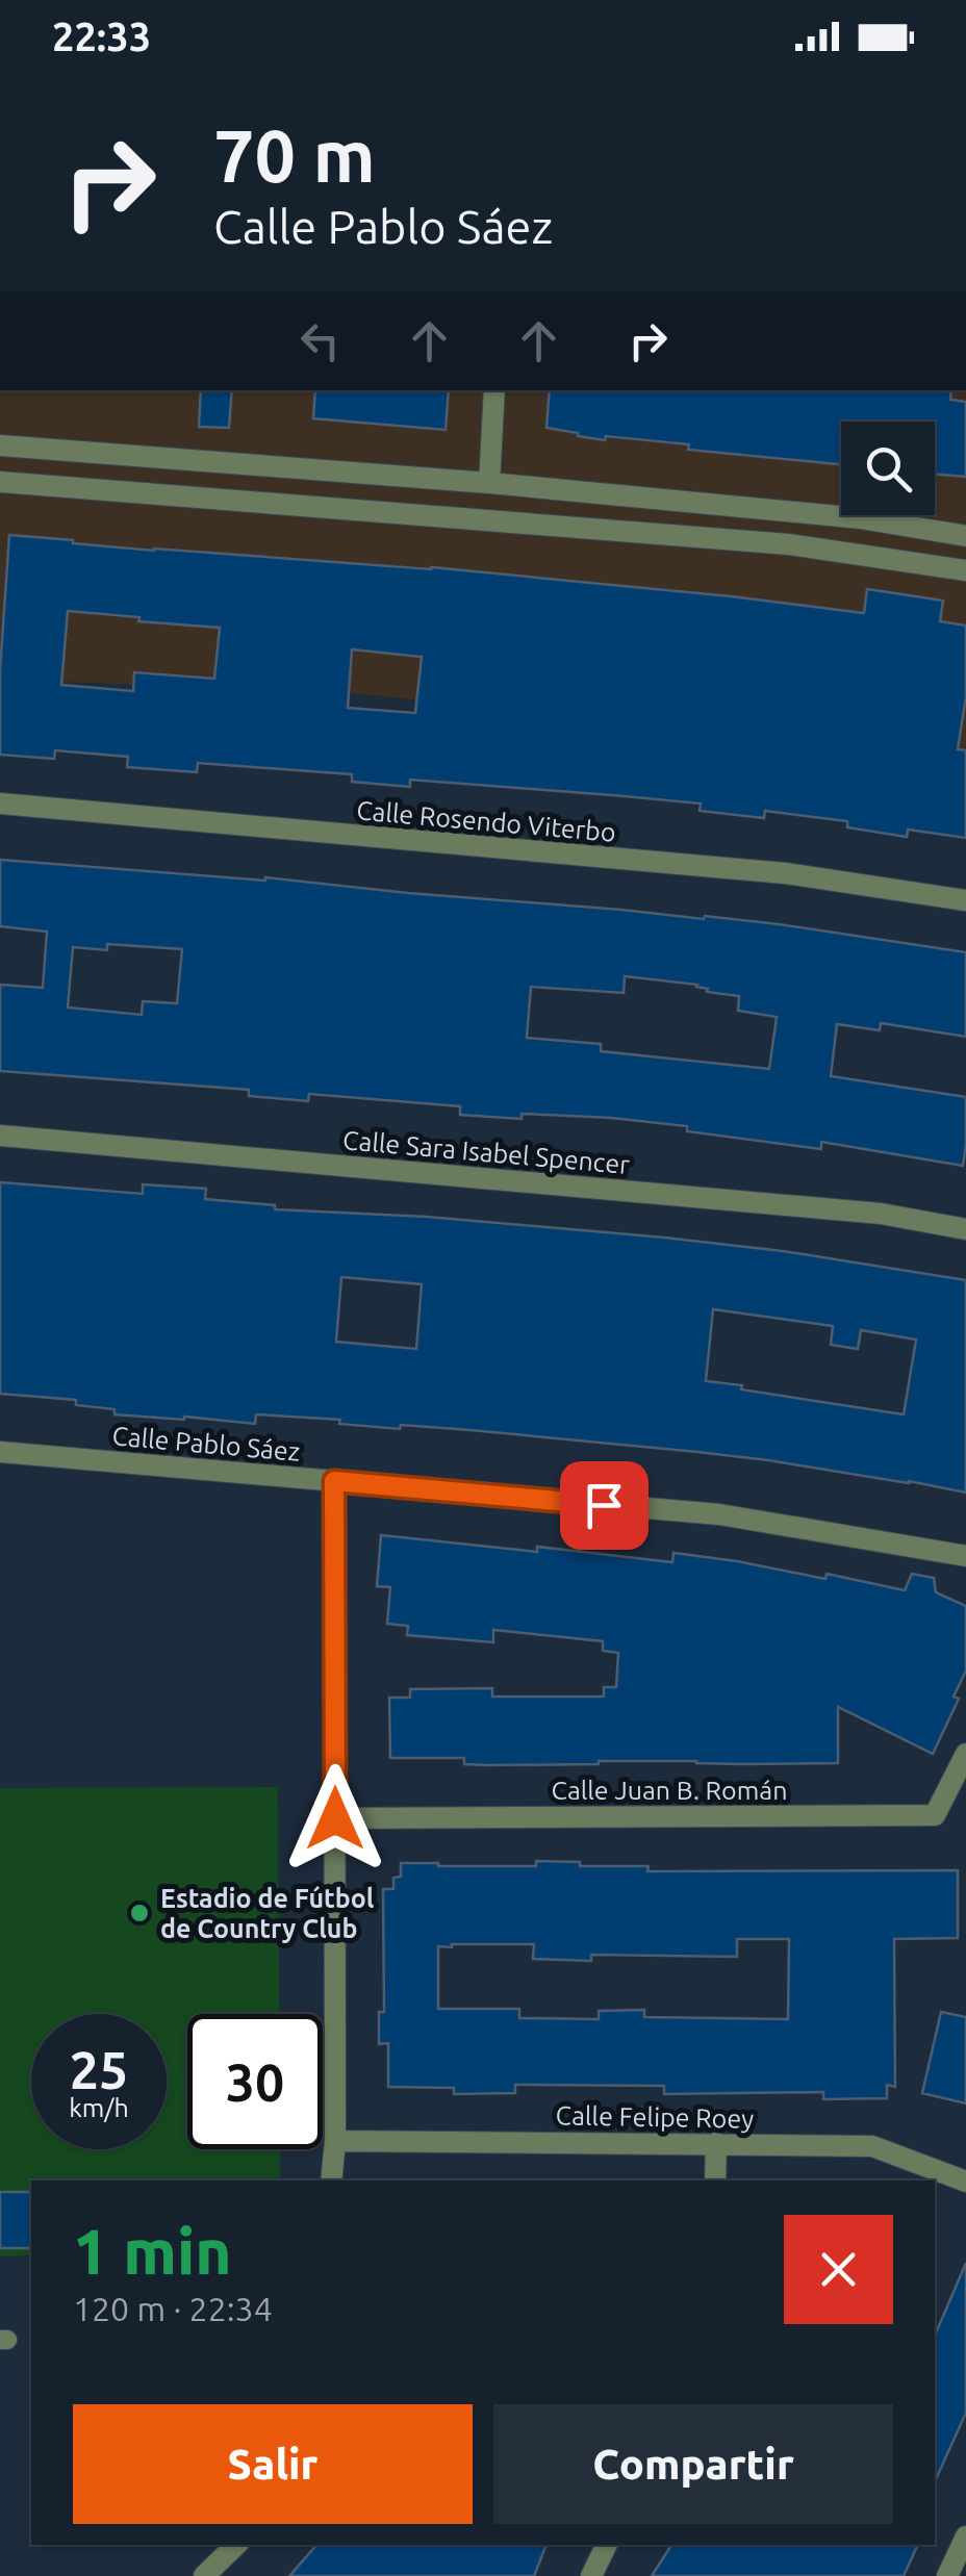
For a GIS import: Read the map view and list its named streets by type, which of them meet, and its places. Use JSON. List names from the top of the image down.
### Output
{
  "streets": {
    "street": [
      "Calle Rosendo Viterbo",
      "Calle Sara Isabel Spencer",
      "Calle Pablo Sáez",
      "Calle Juan B. Román",
      "Calle Felipe Roey"
    ]
  },
  "places": ["Estadio de Fútbol de Country Club"],
  "page": {
    "status": "22:33",
    "turn": ["70 m", "Calle Pablo Sáez"],
    "speed": "25 km/h",
    "limit": "30",
    "heading": ["1 min", "120 m · 22:34"],
    "buttons": ["Salir", "Compartir"]
  }
}
